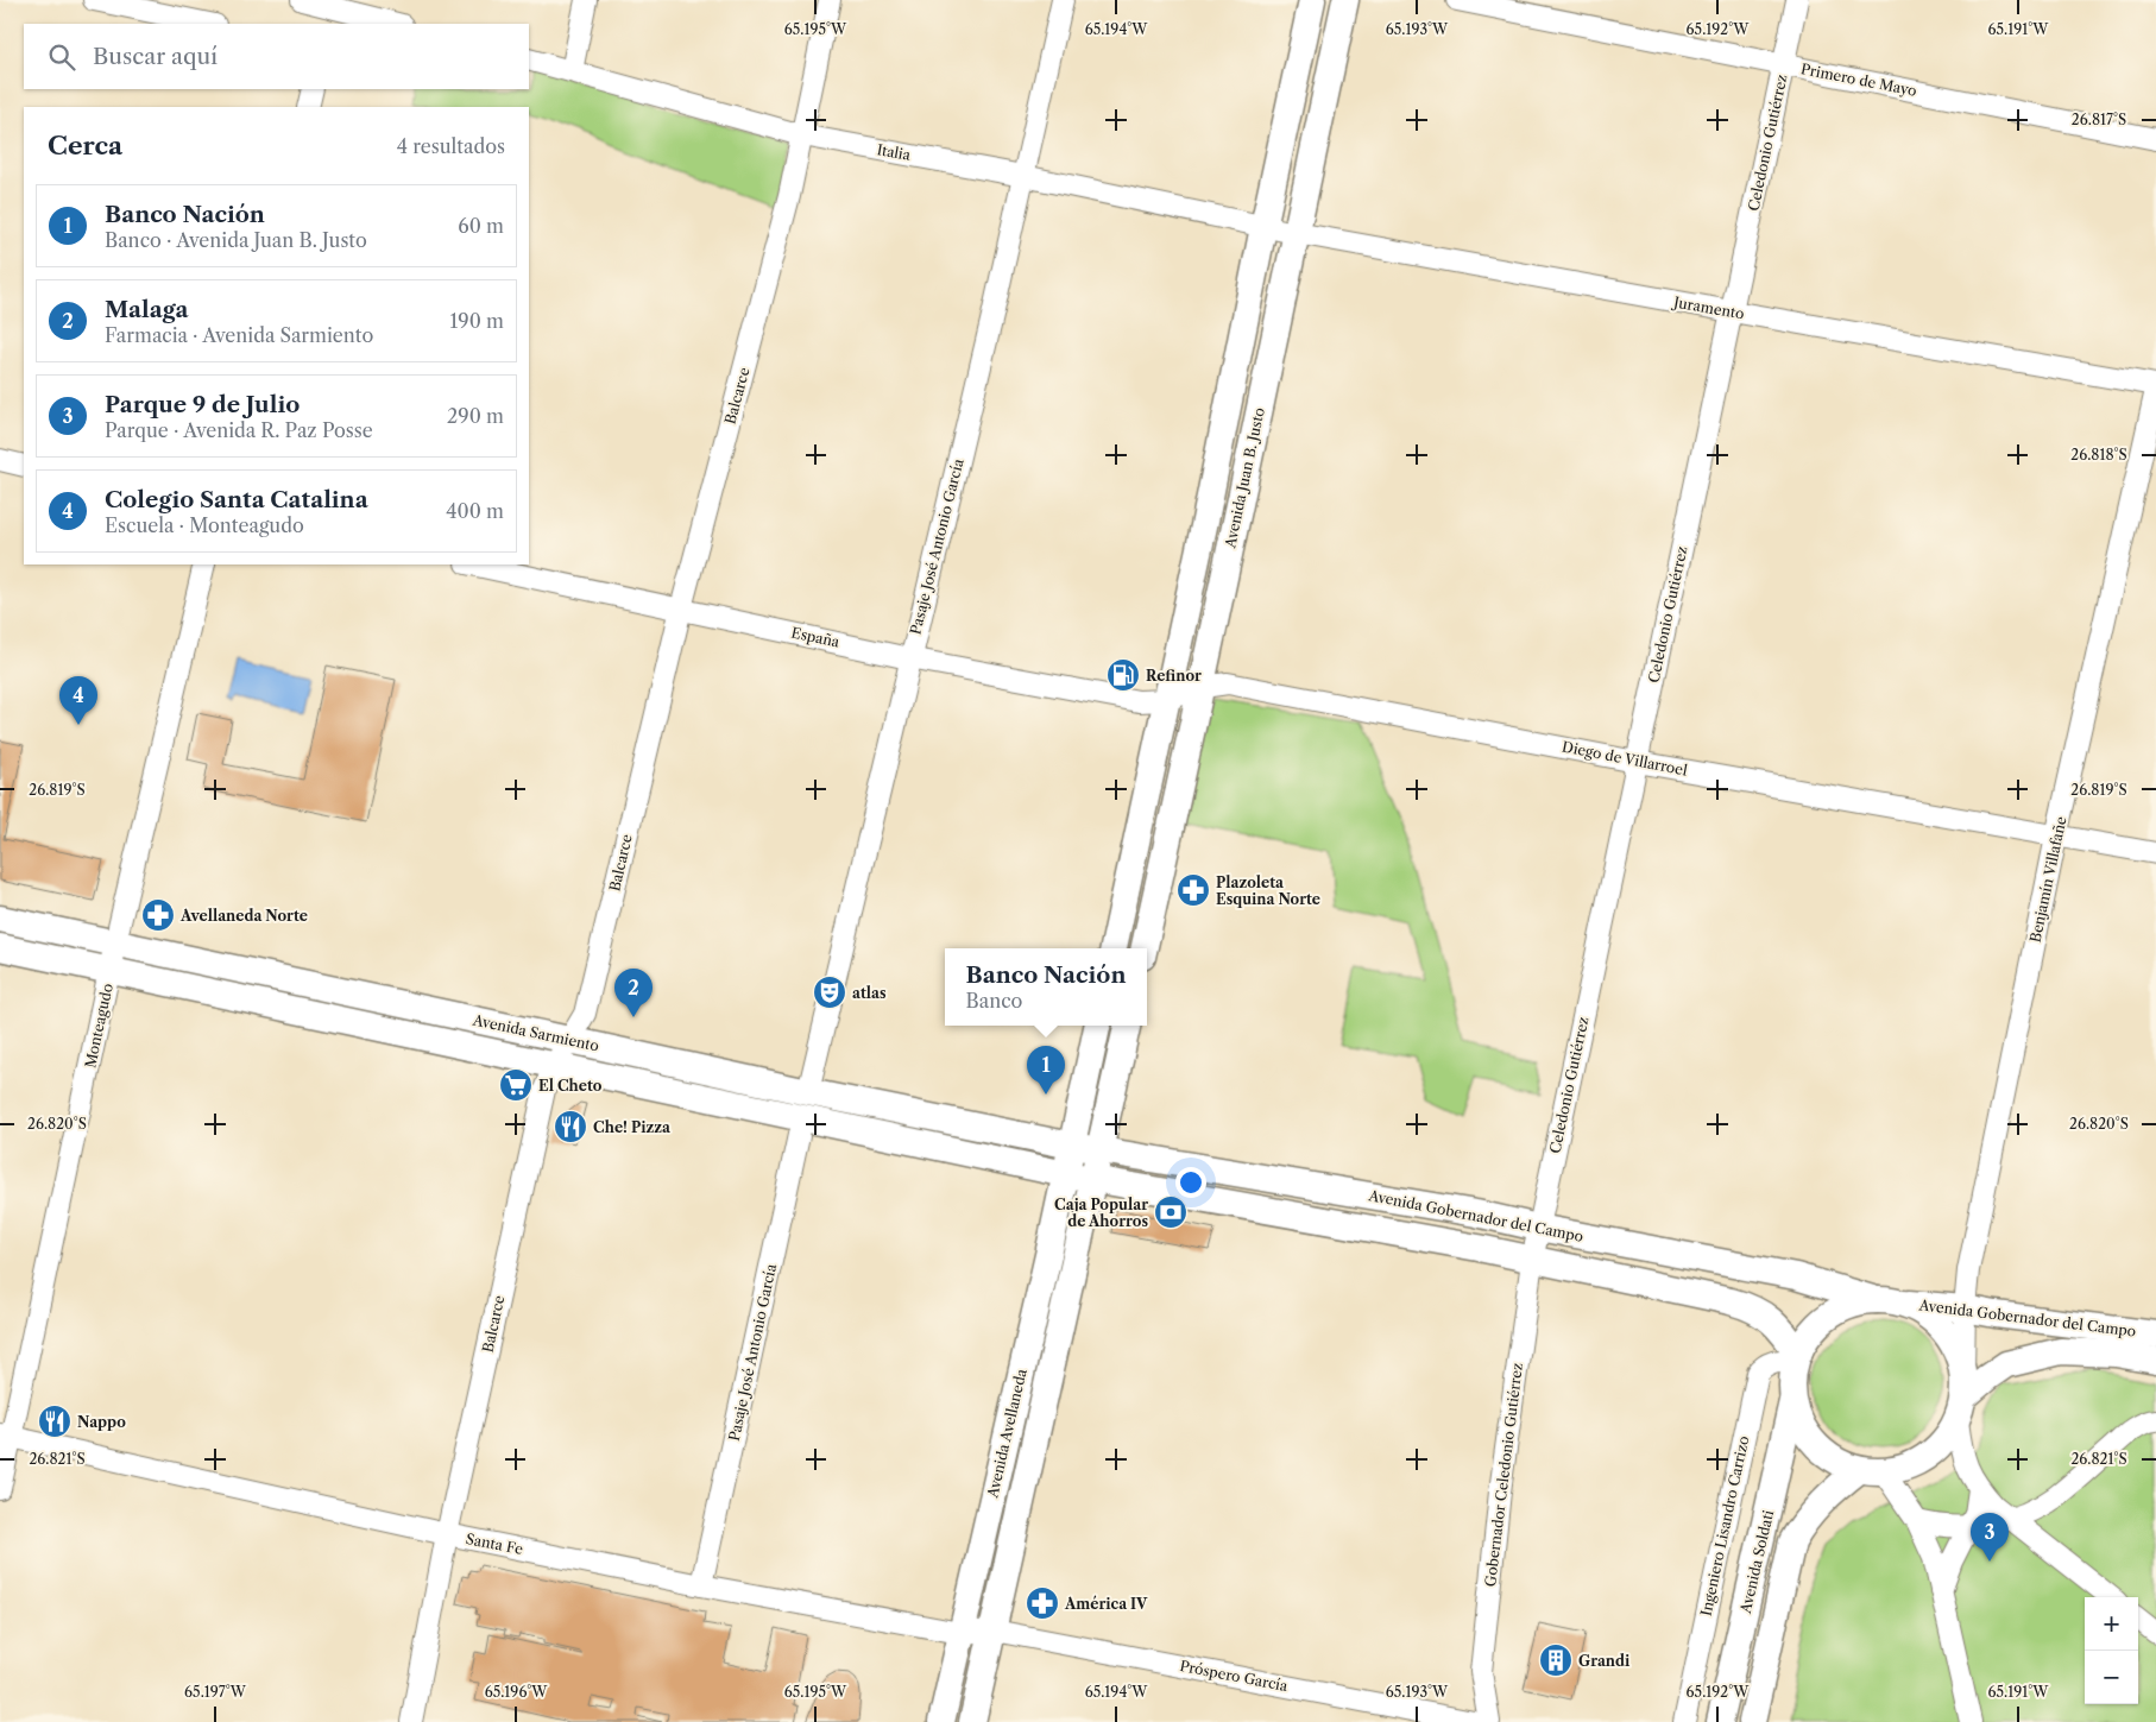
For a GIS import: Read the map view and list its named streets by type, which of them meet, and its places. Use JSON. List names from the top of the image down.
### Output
{
  "streets": {
    "main road": [
      "Avenida Juan B. Justo",
      "Avenida Sarmiento",
      "Avenida Gobernador del Campo",
      "Avenida Avellaneda",
      "Avenida Soldati"
    ],
    "street": [
      "Primero de Mayo",
      "Celedonio Gutiérrez",
      "Italia",
      "Juramento",
      "Balcarce",
      "Pasaje José Antonio García",
      "España",
      "Diego de Villarroel",
      "Benjamín Villafañe",
      "Monteagudo",
      "Gobernador Celedonio Gutiérrez",
      "Ingeniero Lisandro Carrizo",
      "Santa Fe",
      "Próspero García"
    ]
  },
  "crossings": [
    ["Primero de Mayo", "Celedonio Gutiérrez"],
    ["Celedonio Gutiérrez", "Juramento"],
    ["Celedonio Gutiérrez", "Diego de Villarroel"],
    ["Celedonio Gutiérrez", "Avenida Gobernador del Campo"],
    ["Celedonio Gutiérrez", "Gobernador Celedonio Gutiérrez"],
    ["Italia", "Juramento"],
    ["Italia", "Balcarce"],
    ["Italia", "Avenida Juan B. Justo"],
    ["Italia", "Pasaje José Antonio García"],
    ["Juramento", "Avenida Juan B. Justo"],
    ["Balcarce", "España"],
    ["Balcarce", "Avenida Sarmiento"],
    ["Balcarce", "Santa Fe"],
    ["Avenida Juan B. Justo", "España"],
    ["Avenida Juan B. Justo", "Diego de Villarroel"],
    ["Pasaje José Antonio García", "España"],
    ["Pasaje José Antonio García", "Avenida Sarmiento"],
    ["Pasaje José Antonio García", "Santa Fe"],
    ["España", "Diego de Villarroel"],
    ["Diego de Villarroel", "Benjamín Villafañe"],
    ["Benjamín Villafañe", "Avenida Gobernador del Campo"],
    ["Benjamín Villafañe", "Ingeniero Lisandro Carrizo"],
    ["Benjamín Villafañe", "Avenida Soldati"],
    ["Monteagudo", "Avenida Sarmiento"],
    ["Monteagudo", "Santa Fe"],
    ["Avenida Sarmiento", "Avenida Gobernador del Campo"],
    ["Avenida Sarmiento", "Avenida Avellaneda"],
    ["Avenida Gobernador del Campo", "Avenida Avellaneda"],
    ["Avenida Gobernador del Campo", "Gobernador Celedonio Gutiérrez"],
    ["Avenida Gobernador del Campo", "Ingeniero Lisandro Carrizo"],
    ["Avenida Gobernador del Campo", "Avenida Soldati"],
    ["Avenida Avellaneda", "Santa Fe"],
    ["Avenida Avellaneda", "Próspero García"],
    ["Ingeniero Lisandro Carrizo", "Avenida Soldati"],
    ["Santa Fe", "Próspero García"]
  ],
  "places": {
    "fuel station": ["Refinor"],
    "pharmacy": ["Plazoleta Esquina Norte", "Avellaneda Norte", "América IV"],
    "theatre": ["atlas"],
    "supermarket": ["El Cheto"],
    "restaurant": ["Che! Pizza", "Nappo"],
    "bank": ["Caja Popular de Ahorros"],
    "building": ["Grandi"]
  },
  "page": {
    "search": "Buscar aquí",
    "heading": ["Cerca", "4 resultados"],
    "list": [
      {
        "mark": "1",
        "name": "Banco Nación",
        "note": "Banco · Avenida Juan B. Justo",
        "value": "60 m"
      },
      {
        "mark": "2",
        "name": "Malaga",
        "note": "Farmacia · Avenida Sarmiento",
        "value": "190 m"
      },
      {
        "mark": "3",
        "name": "Parque 9 de Julio",
        "note": "Parque · Avenida R. Paz Posse",
        "value": "290 m"
      },
      {
        "mark": "4",
        "name": "Colegio Santa Catalina",
        "note": "Escuela · Monteagudo",
        "value": "400 m"
      }
    ],
    "pins": [
      "4",
      "2",
      "1",
      "3"
    ],
    "popup": ["Banco Nación", "Banco"],
    "map_buttons": ["+", "−"]
  },
  "coordinates": [
    "65.195°W",
    "65.194°W",
    "65.193°W",
    "65.192°W",
    "65.191°W",
    "26.817°S",
    "26.818°S",
    "26.819°S",
    "26.820°S",
    "26.821°S",
    "65.197°W",
    "65.196°W"
  ]
}
